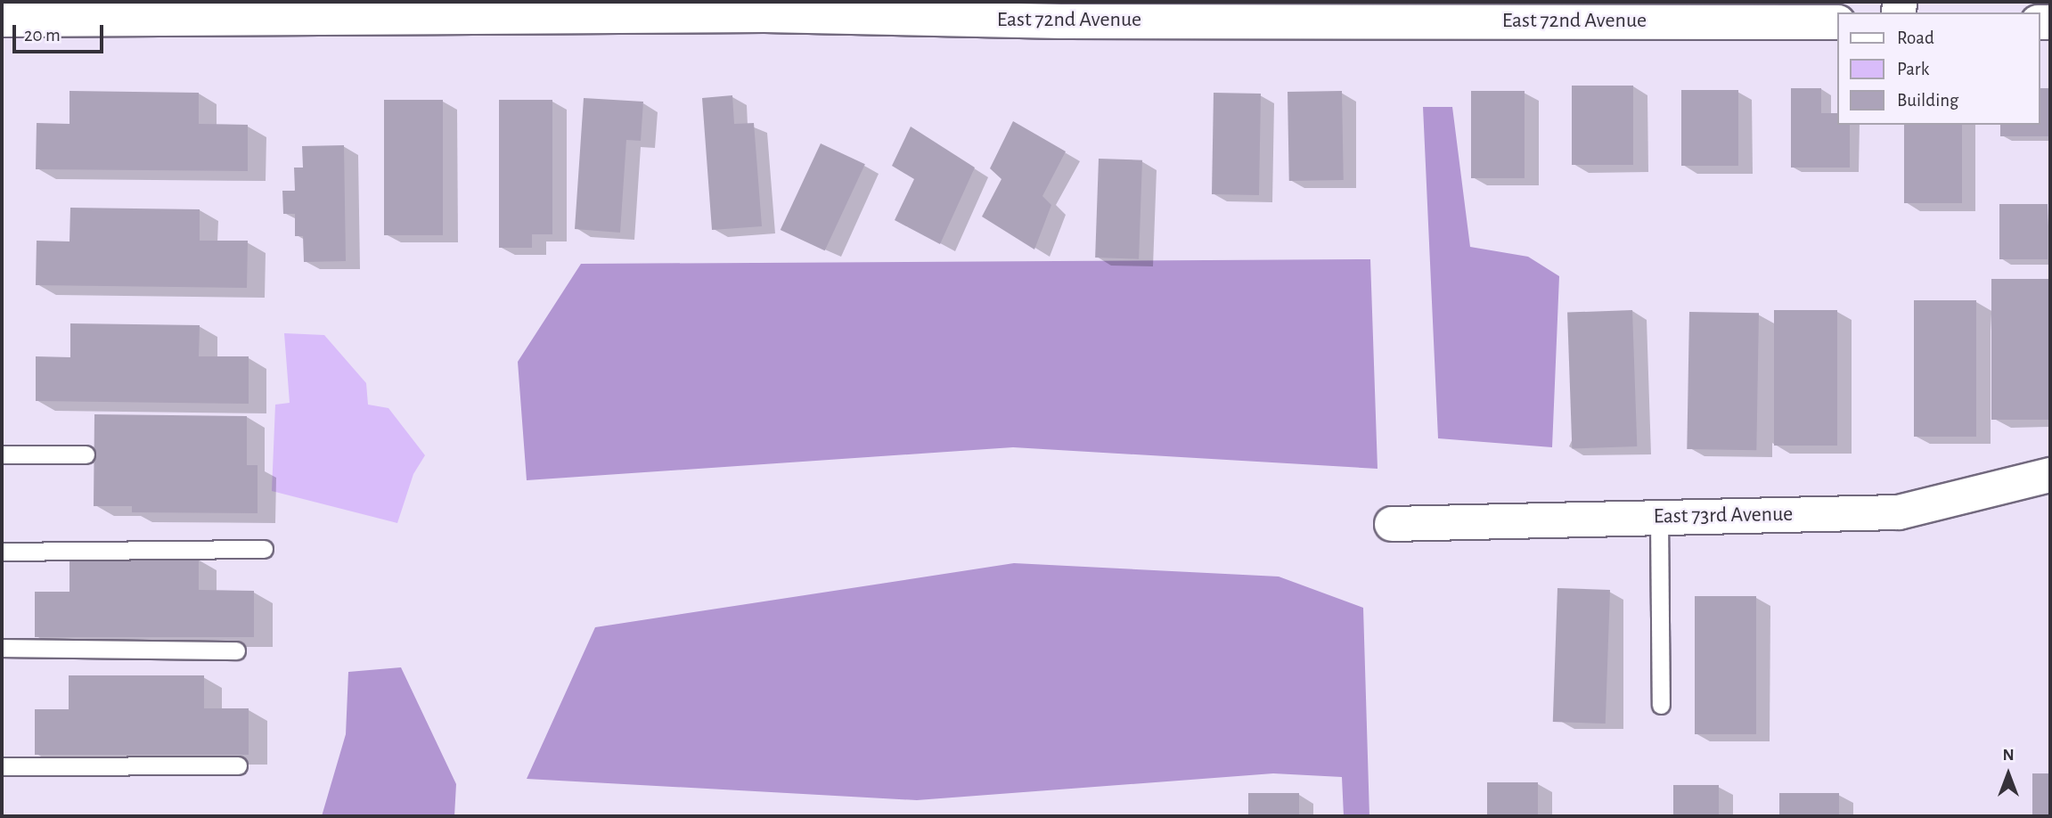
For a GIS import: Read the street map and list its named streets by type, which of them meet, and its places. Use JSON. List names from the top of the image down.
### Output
{
  "streets": {
    "street": ["East 72nd Avenue", "East 73rd Avenue"]
  },
  "legend": ["Road", "Park", "Building"],
  "scale_bar": "20 m",
  "north": "top"
}
